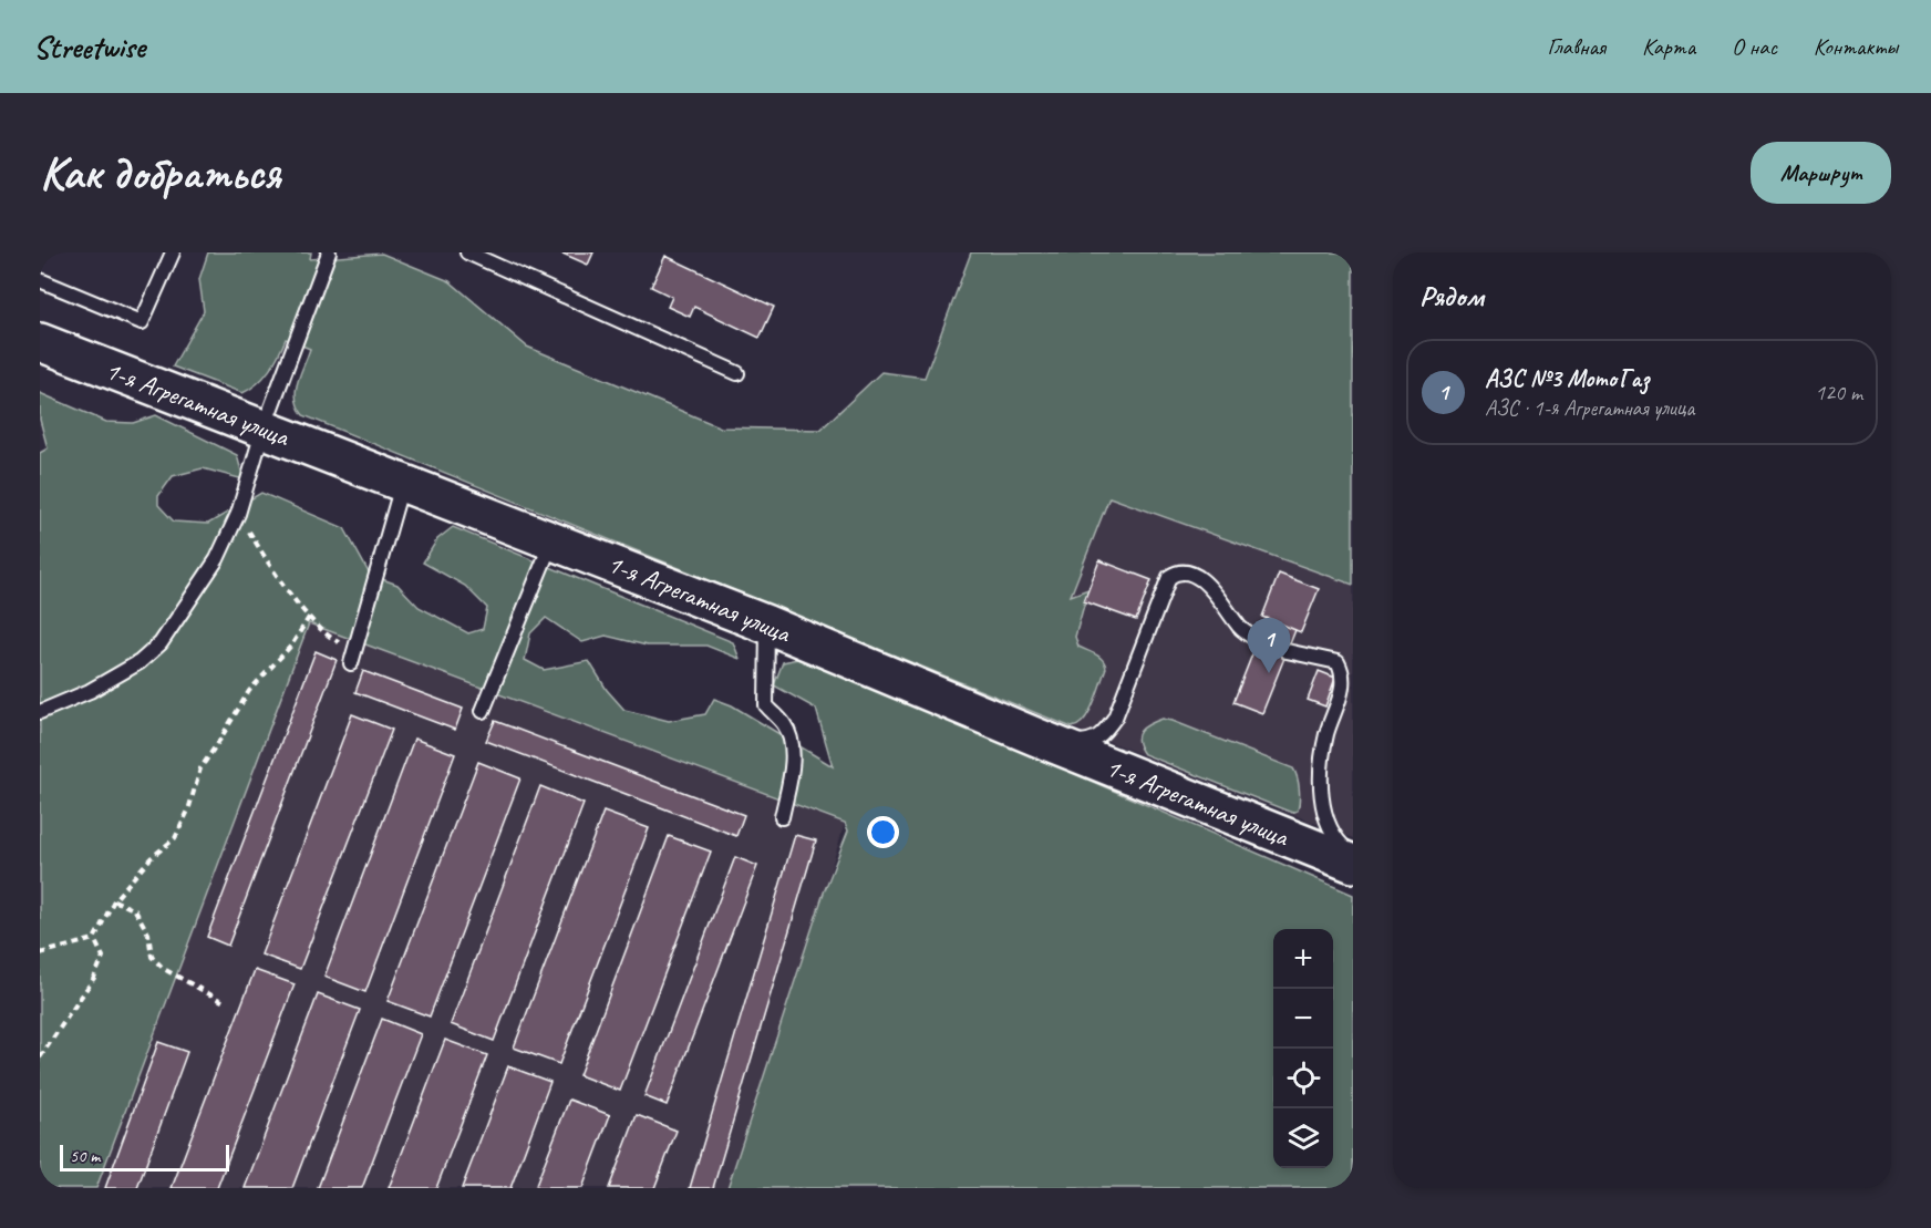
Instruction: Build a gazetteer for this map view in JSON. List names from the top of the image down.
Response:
{
  "streets": {
    "main road": ["1-я Агрегатная улица"]
  },
  "scale_bar": "50 m",
  "page": {
    "header": "Streetwise",
    "nav": [
      "Главная",
      "Карта",
      "О нас",
      "Контакты"
    ],
    "buttons": "Маршрут",
    "title": "Как добраться",
    "heading": "Рядом",
    "list": [
      {
        "mark": "1",
        "name": "АЗС №3 МотоГаз",
        "note": "АЗС · 1-я Агрегатная улица",
        "value": "120 m"
      }
    ],
    "pins": "1",
    "map_buttons": ["+", "−"],
    "scale": "50 m"
  }
}
